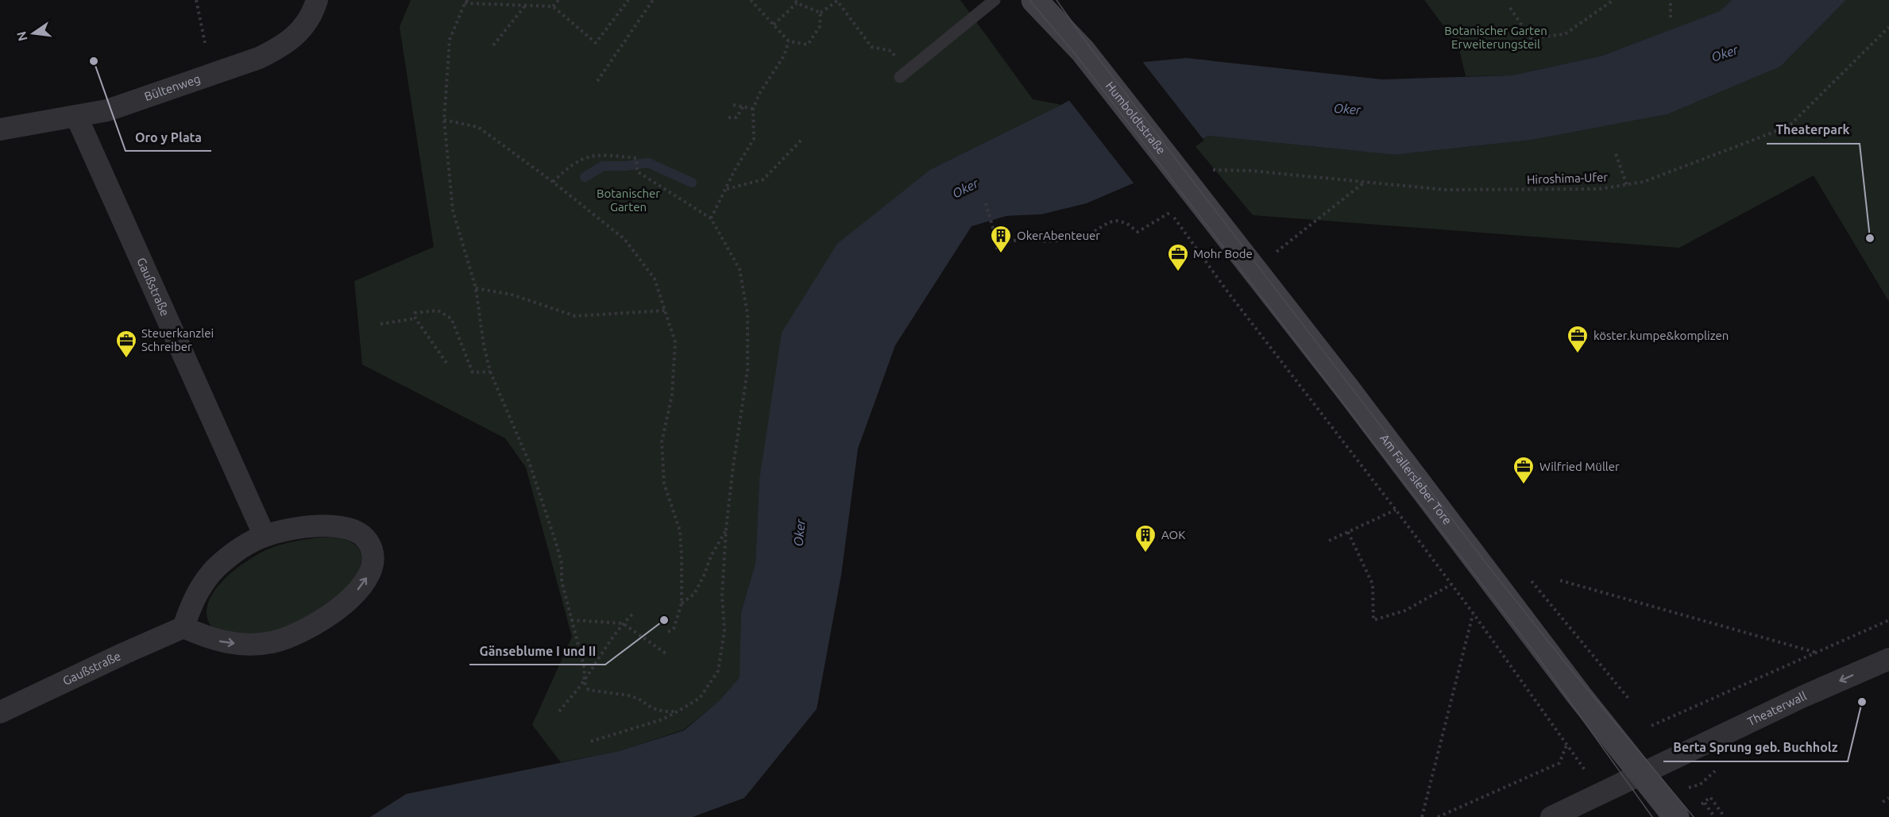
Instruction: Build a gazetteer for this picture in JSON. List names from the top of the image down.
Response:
{
  "streets": {
    "main road": ["Humboldtstraße", "Am Fallersleber Tore"],
    "street": ["Bültenweg", "Gaußstraße", "Theaterwall"],
    "path": ["Hiroshima-Ufer"]
  },
  "crossings": [
    ["Bültenweg", "Gaußstraße"],
    ["Humboldtstraße", "Am Fallersleber Tore"],
    ["Am Fallersleber Tore", "Theaterwall"]
  ],
  "one_way": ["Theaterwall"],
  "water": ["Oker"],
  "parks": ["Botanischer Garten Erweiterungsteil", "Botanischer Garten"],
  "places": {
    "other": [
      "Oro y Plata",
      "Theaterpark",
      "Gänseblume I und II",
      "Berta Sprung geb. Buchholz"
    ],
    "building": ["OkerAbenteuer", "AOK"],
    "office": [
      "Mohr Bode",
      "köster.kumpe&komplizen",
      "Steuerkanzlei Schreiber",
      "Wilfried Müller"
    ]
  },
  "north": "left"
}
